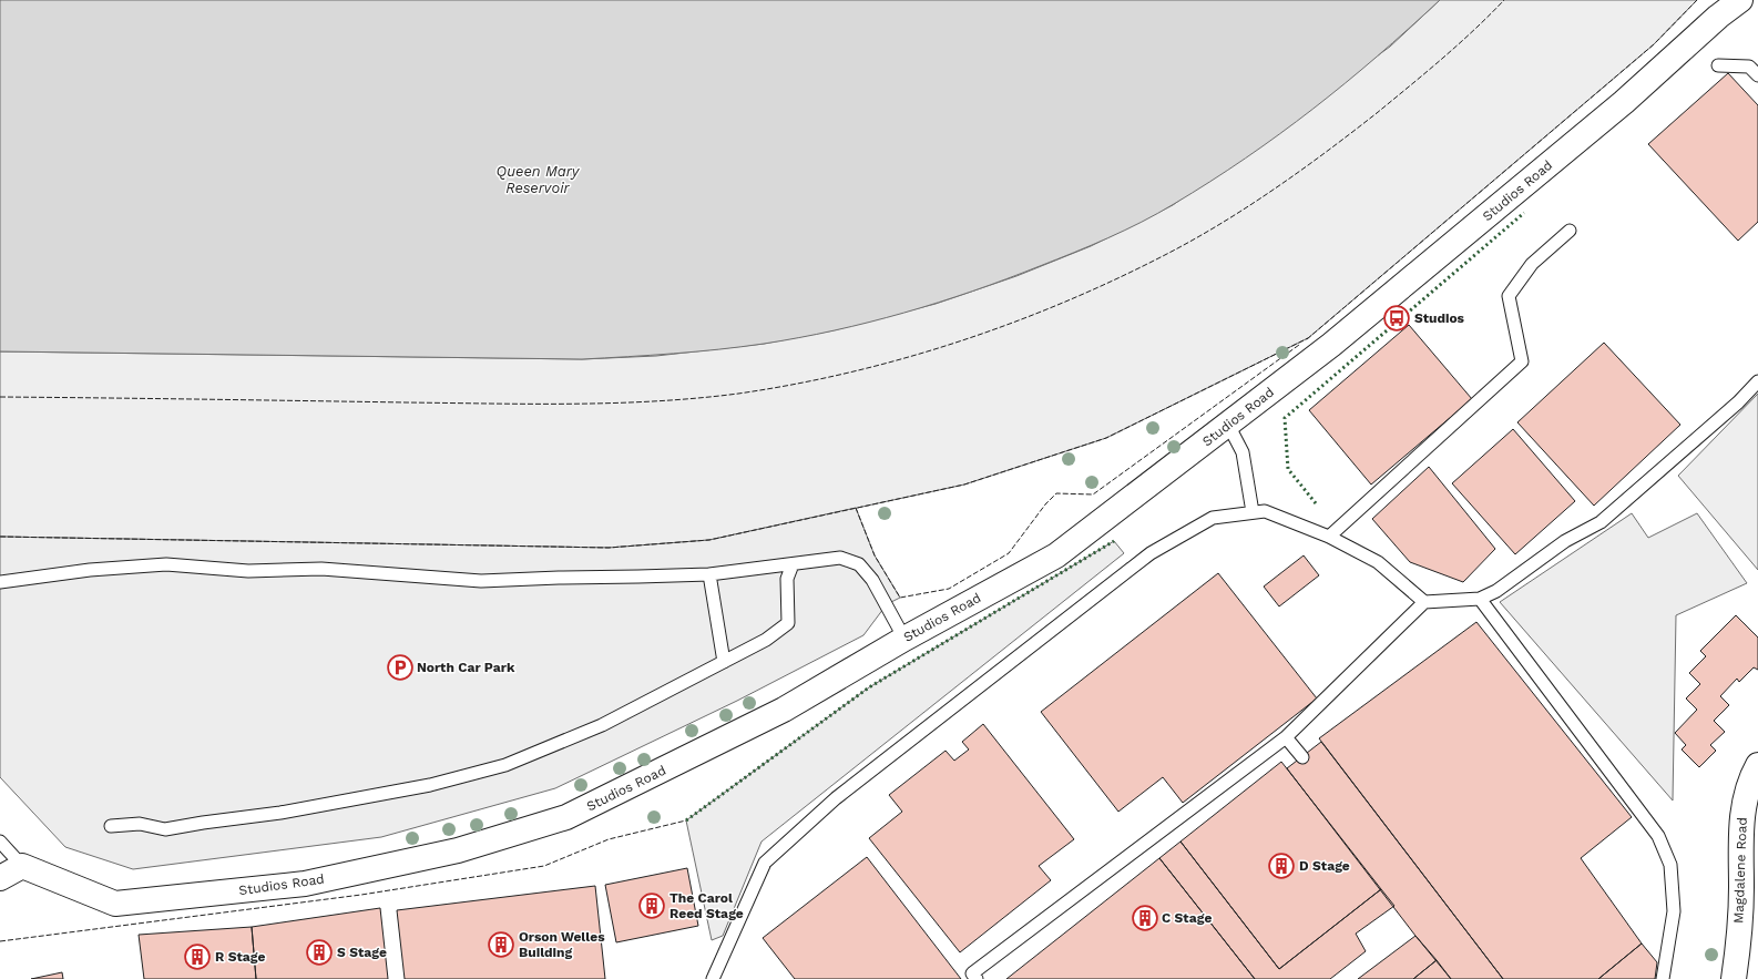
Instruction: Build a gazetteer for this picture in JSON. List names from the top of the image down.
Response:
{
  "streets": {
    "street": ["Studios Road", "Magdalene Road"]
  },
  "water": ["Queen Mary Reservoir"],
  "places": {
    "bus stop": ["Studios"],
    "parking": ["North Car Park"],
    "building": [
      "D Stage",
      "The Carol Reed Stage",
      "C Stage",
      "Orson Welles Building",
      "S Stage",
      "R Stage"
    ]
  }
}
